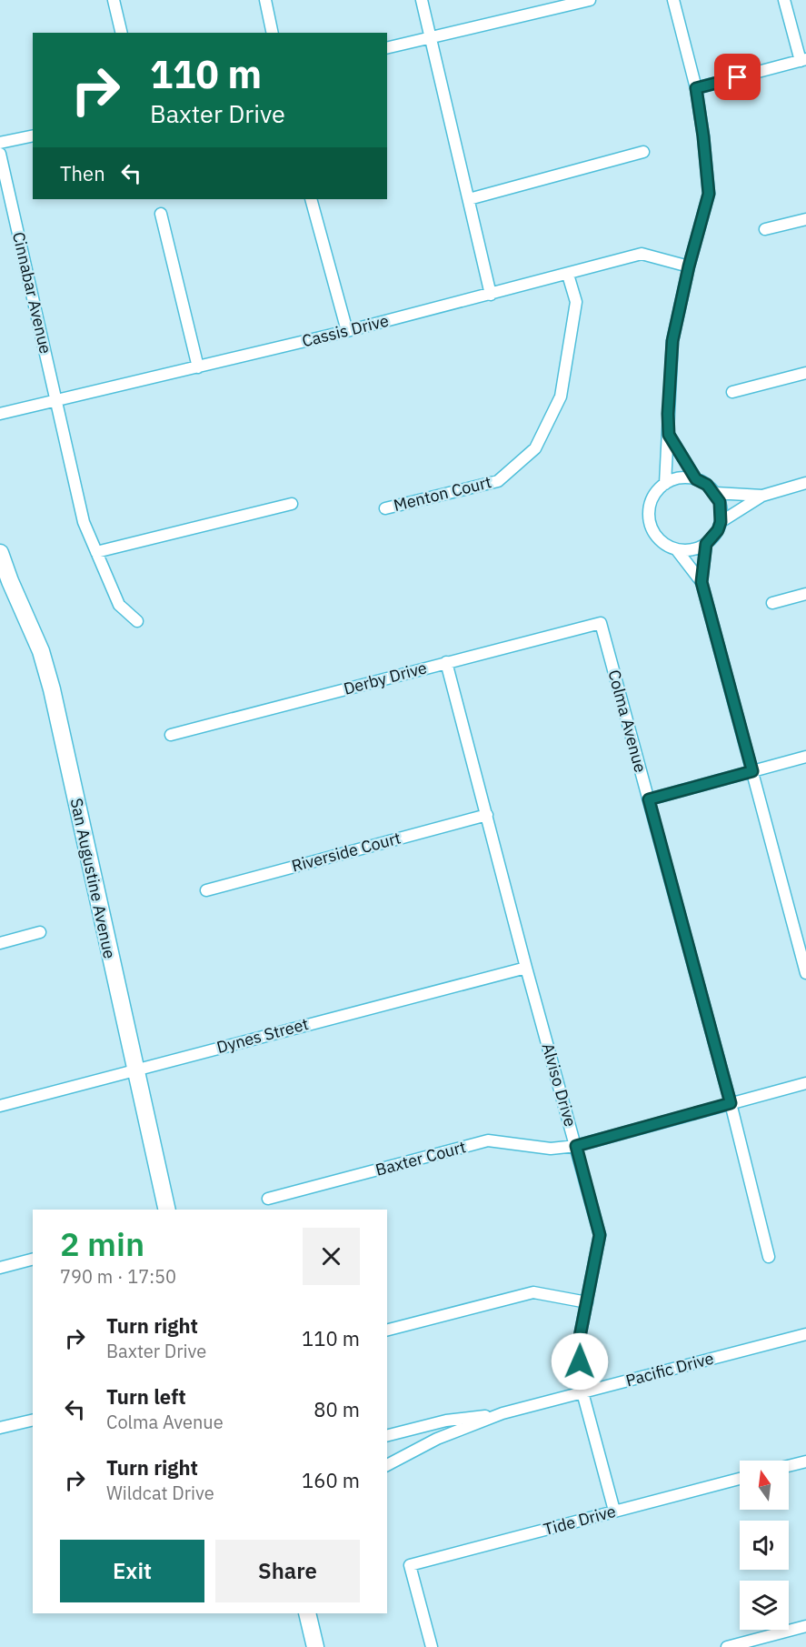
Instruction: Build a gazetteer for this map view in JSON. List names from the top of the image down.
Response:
{
  "streets": {
    "street": [
      "Cinnabar Avenue",
      "Cassis Drive",
      "Menton Court",
      "Derby Drive",
      "Colma Avenue",
      "Riverside Court",
      "San Augustine Avenue",
      "Dynes Street",
      "Alviso Drive",
      "Baxter Court",
      "Pacific Drive",
      "Tide Drive"
    ]
  },
  "crossings": [
    ["Cinnabar Avenue", "Cassis Drive"],
    ["Cassis Drive", "Menton Court"],
    ["Derby Drive", "Colma Avenue"],
    ["Derby Drive", "Alviso Drive"],
    ["Colma Avenue", "Baxter Court"],
    ["Riverside Court", "Alviso Drive"],
    ["San Augustine Avenue", "Dynes Street"],
    ["Dynes Street", "Alviso Drive"],
    ["Alviso Drive", "Baxter Court"],
    ["Alviso Drive", "Pacific Drive"],
    ["Alviso Drive", "Tide Drive"]
  ],
  "north": "top",
  "page": {
    "turn": ["110 m", "Baxter Drive"],
    "then": "Then",
    "heading": ["2 min", "790 m · 17:50"],
    "list": [
      {
        "name": "Turn right",
        "note": "Baxter Drive",
        "value": "110 m"
      },
      {
        "name": "Turn left",
        "note": "Colma Avenue",
        "value": "80 m"
      },
      {
        "name": "Turn right",
        "note": "Wildcat Drive",
        "value": "160 m"
      }
    ],
    "buttons": ["Exit", "Share"]
  }
}
